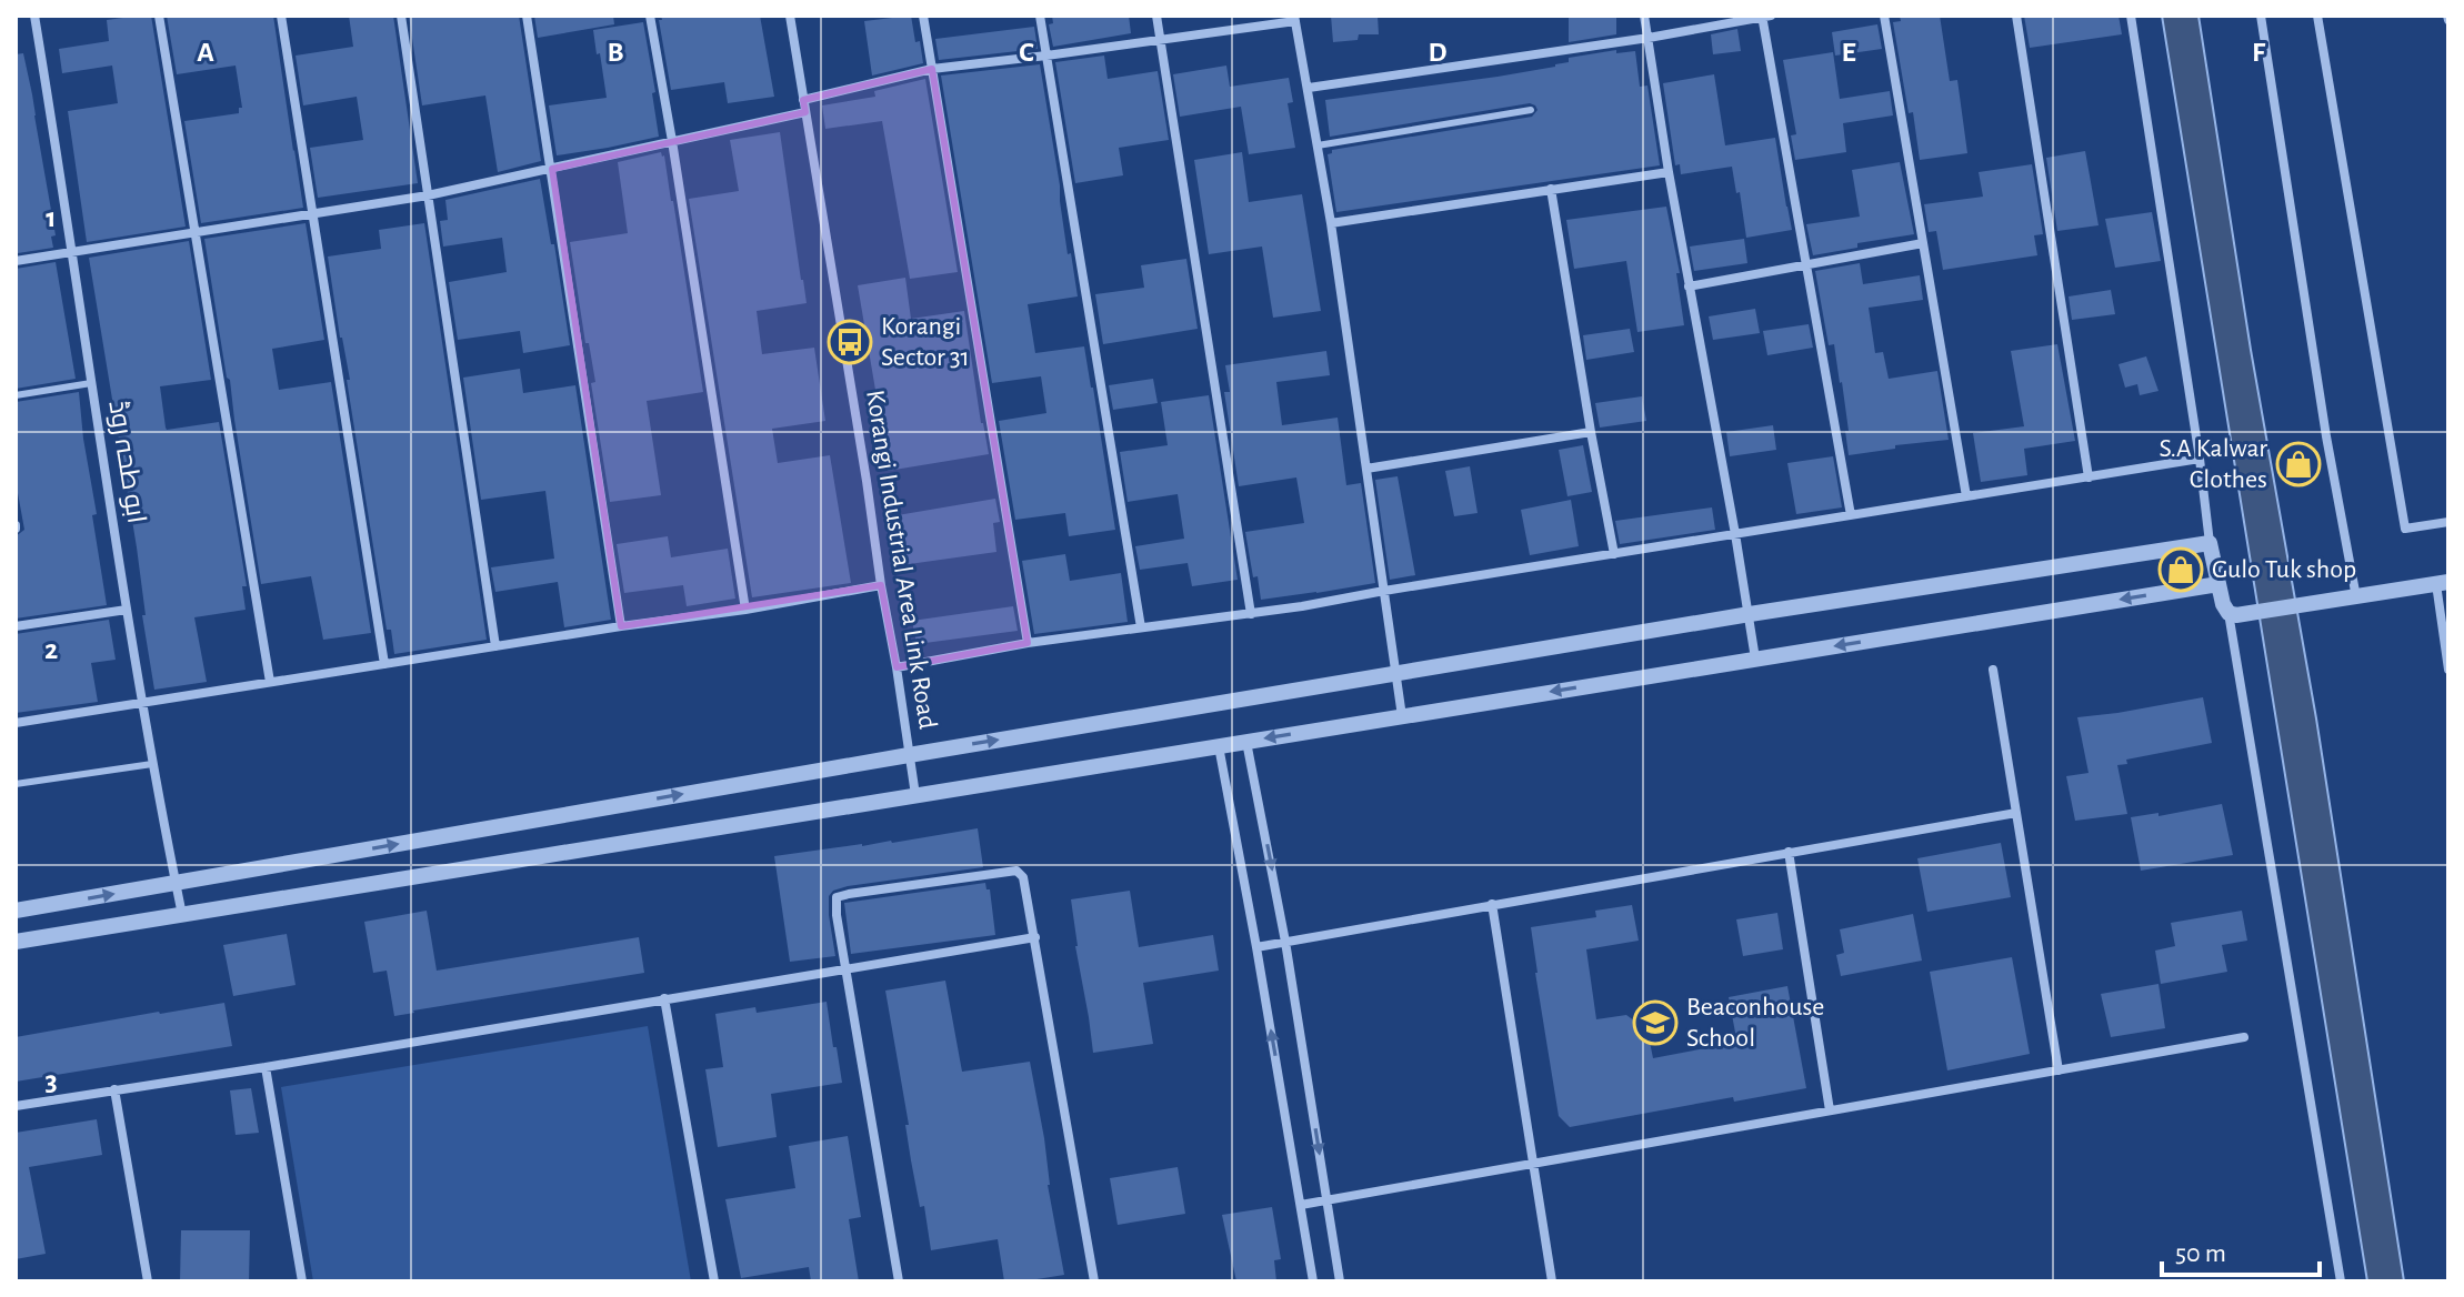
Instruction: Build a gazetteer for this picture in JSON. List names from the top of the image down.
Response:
{
  "streets": {
    "street": ["ابو طحہ روڈ", "Korangi Industrial Area Link Road"]
  },
  "places": {
    "bus stop": ["Korangi Sector 31"],
    "shop": ["S.A Kalwar Clothes", "Gulo Tuk shop"],
    "school or university": ["Beaconhouse School"]
  },
  "scale_bar": "50 m",
  "grid": {
    "columns": [
      "A",
      "B",
      "C",
      "D",
      "E",
      "F"
    ],
    "rows": ["1", "2", "3"]
  }
}
